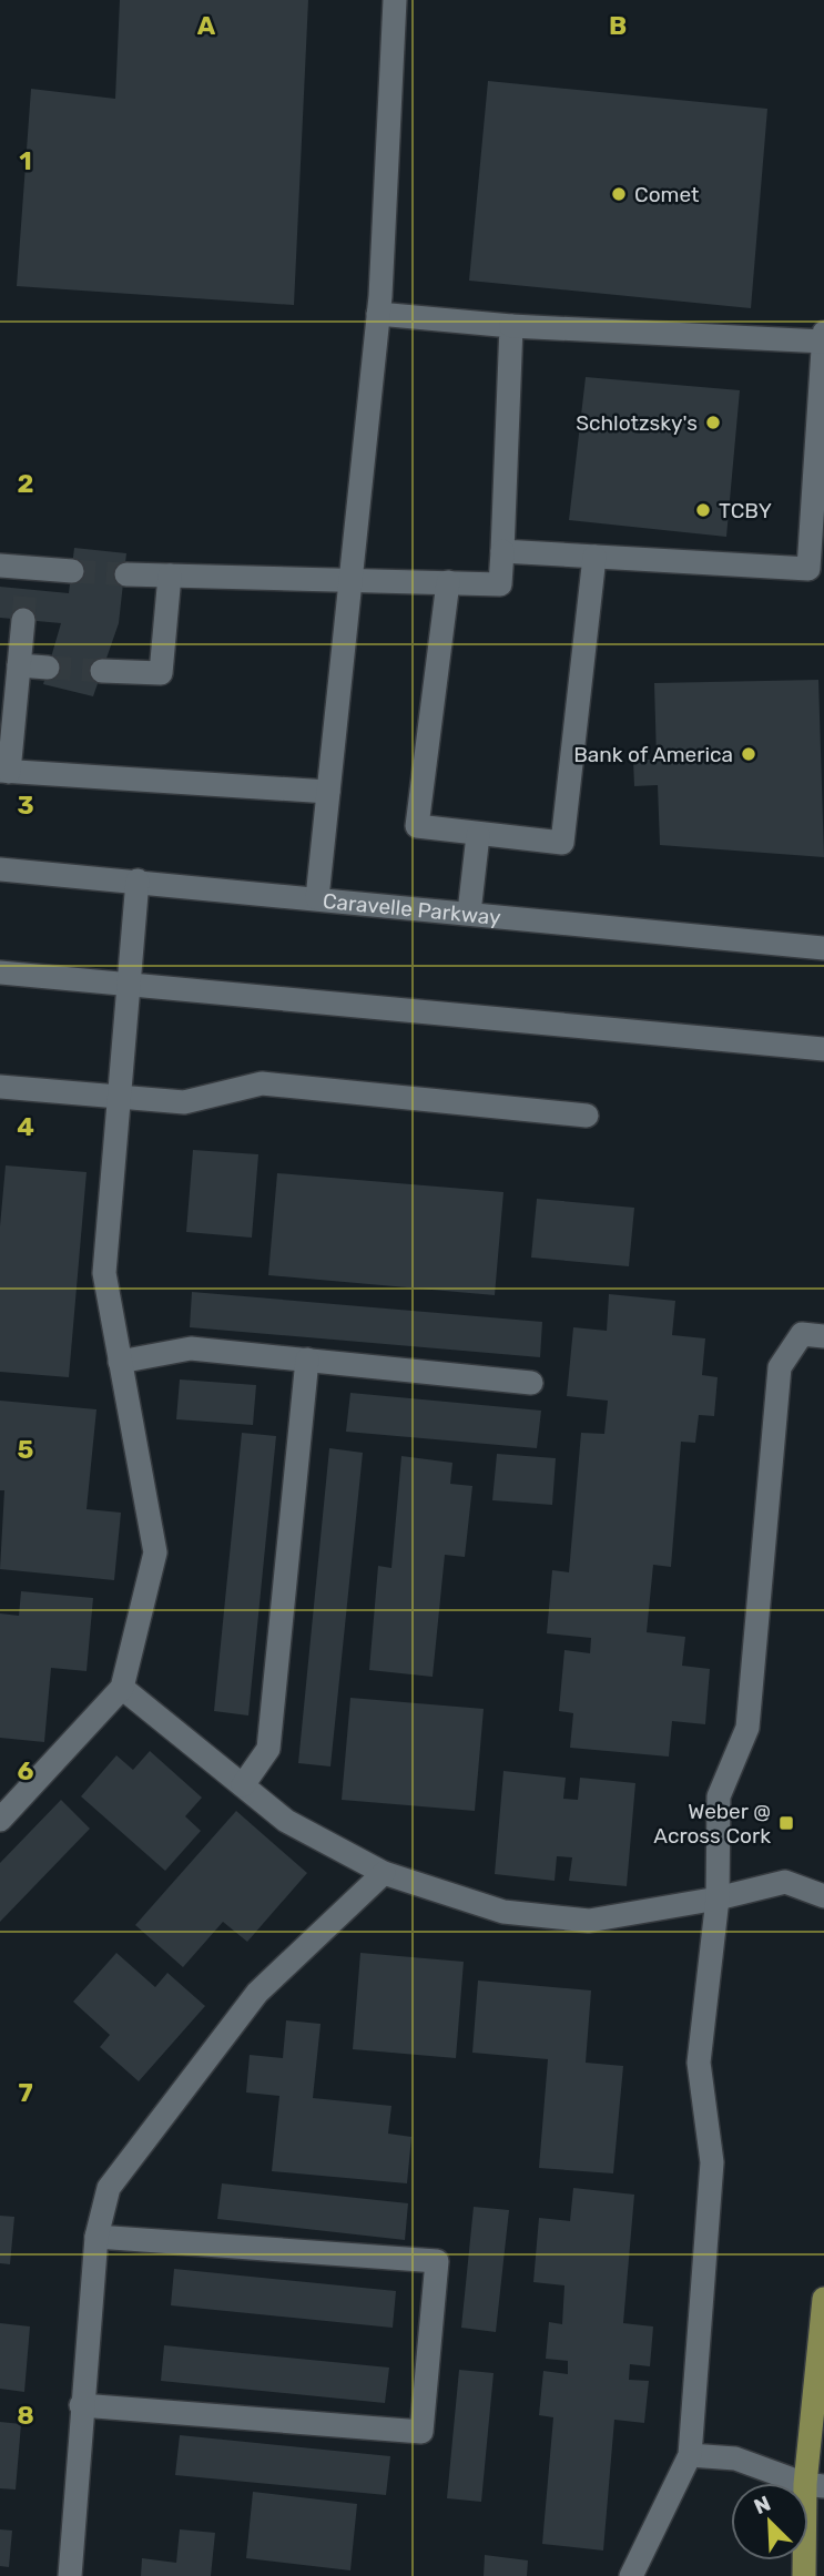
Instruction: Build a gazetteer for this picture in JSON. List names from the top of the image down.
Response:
{
  "streets": {
    "street": ["Caravelle Parkway"]
  },
  "places": {
    "other": [
      "Comet",
      "Schlotzsky's",
      "TCBY",
      "Bank of America"
    ],
    "transit": ["Weber @ Across Cork"]
  },
  "north": "top left",
  "grid": {
    "columns": ["A", "B"],
    "rows": [
      "1",
      "2",
      "3",
      "4",
      "5",
      "6",
      "7",
      "8"
    ]
  }
}
